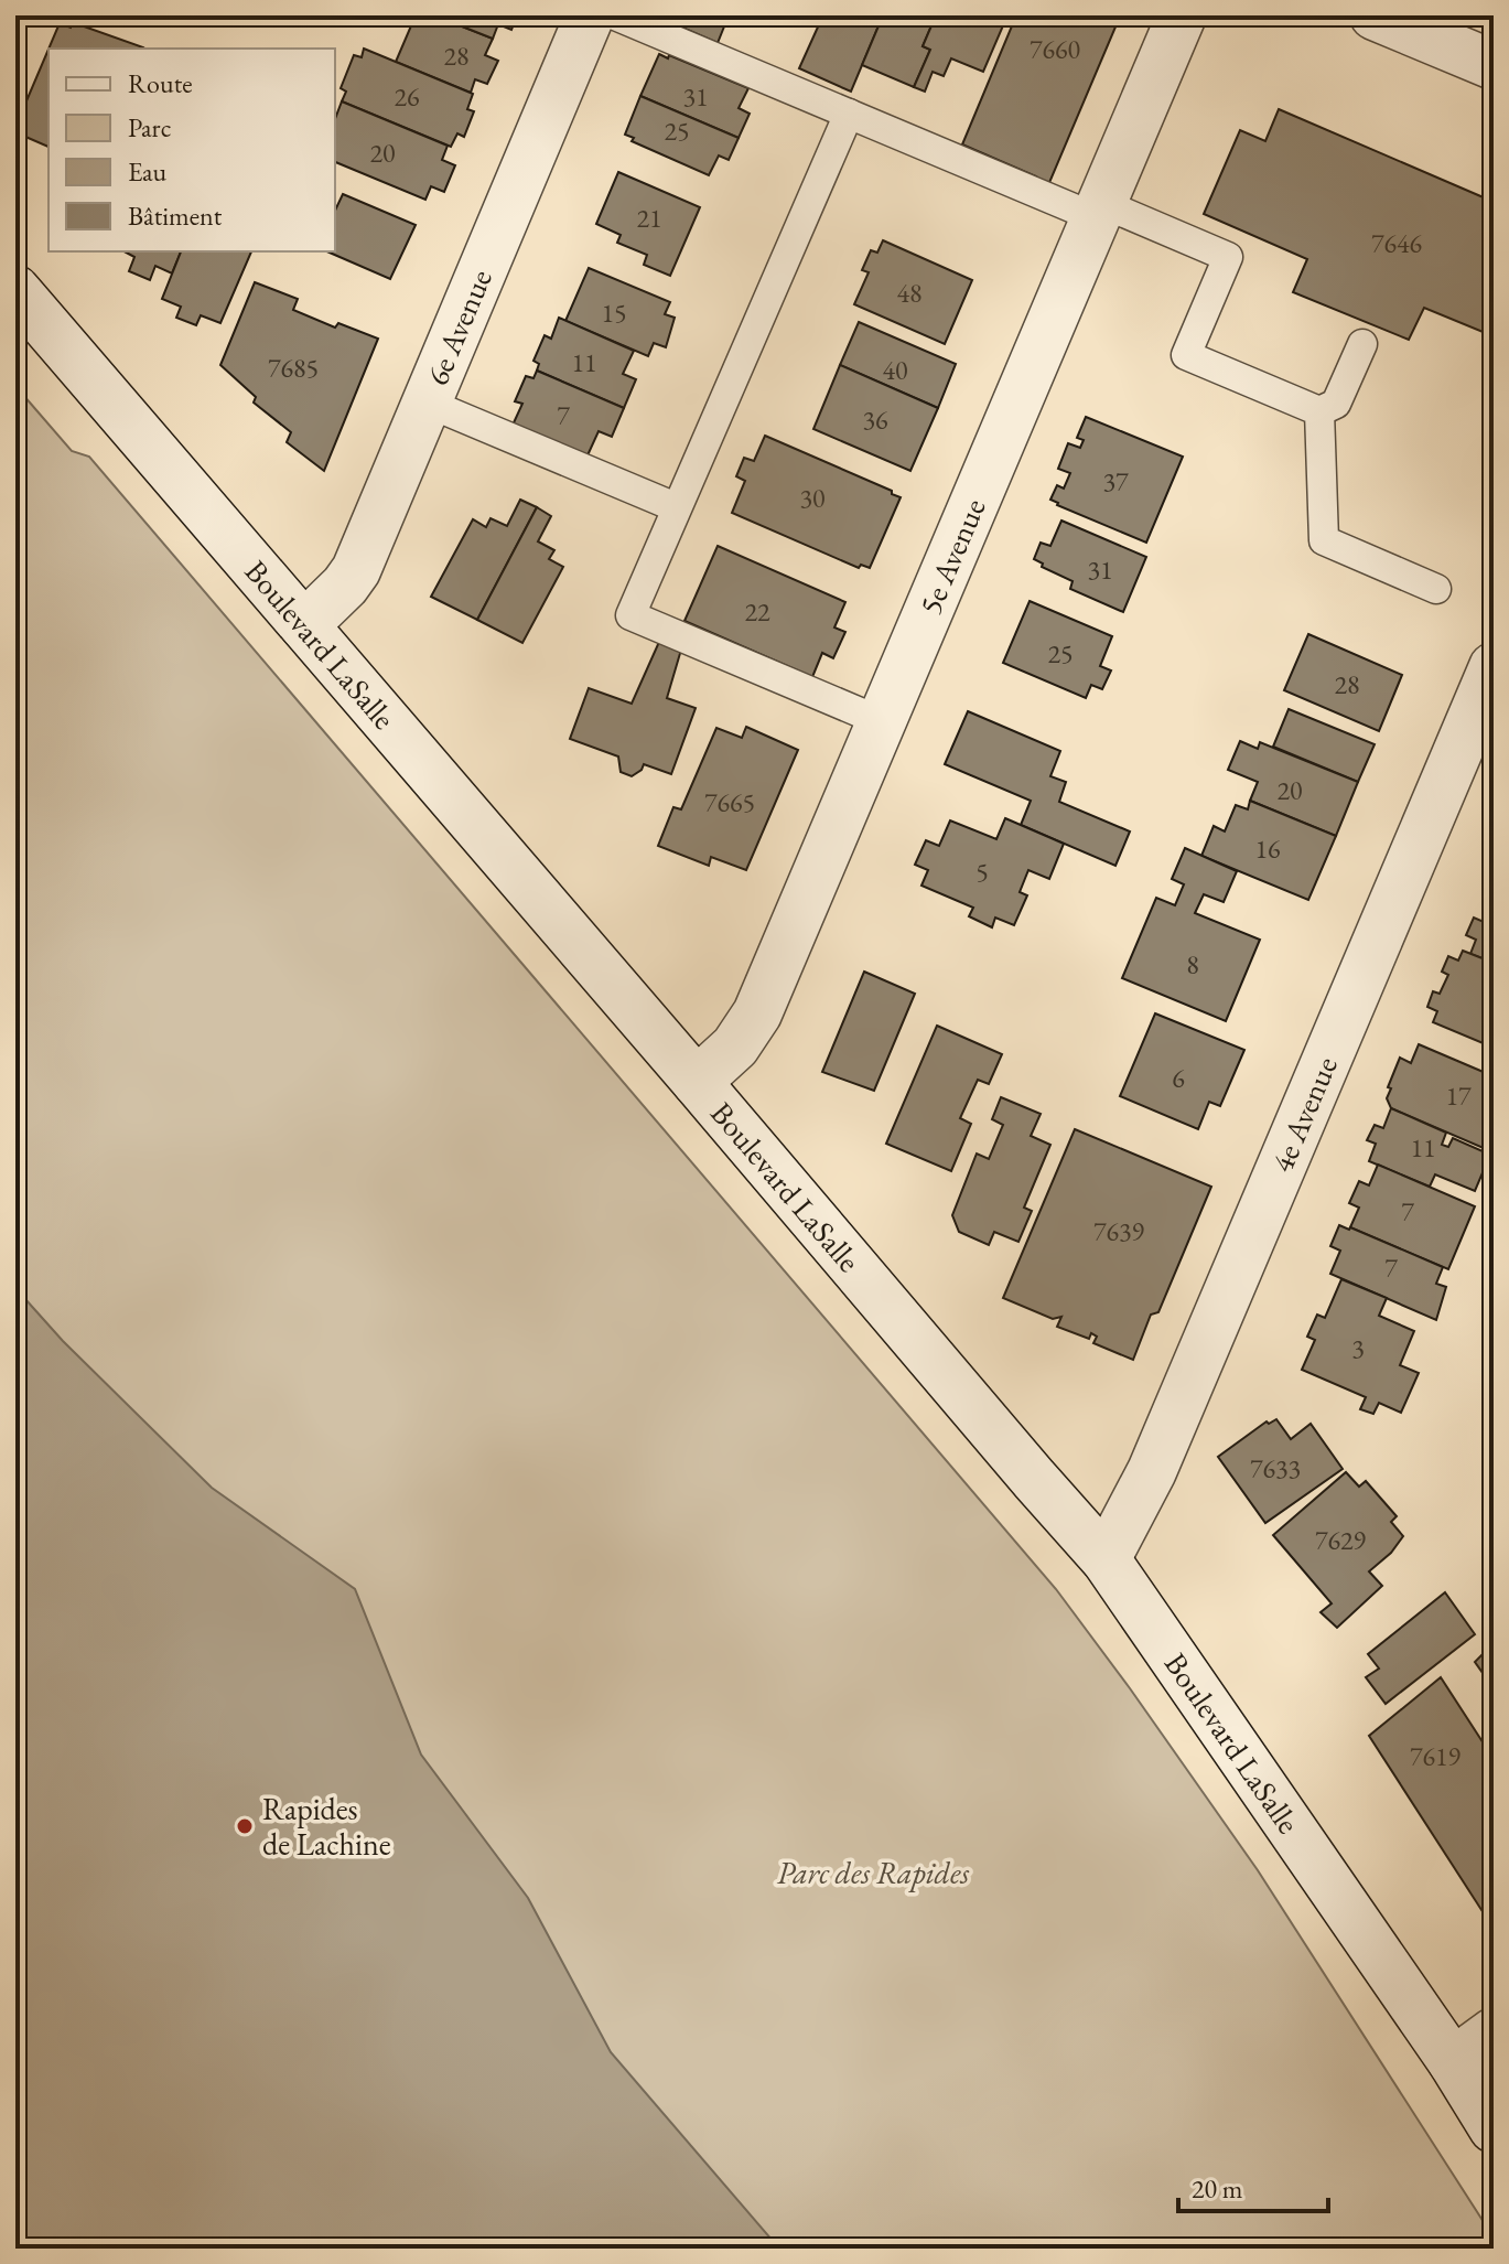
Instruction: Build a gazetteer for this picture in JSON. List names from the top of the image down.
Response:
{
  "streets": {
    "street": [
      "6e Avenue",
      "5e Avenue",
      "Boulevard LaSalle",
      "4e Avenue"
    ]
  },
  "crossings": [
    ["6e Avenue", "Boulevard LaSalle"],
    ["5e Avenue", "Boulevard LaSalle"],
    ["Boulevard LaSalle", "4e Avenue"]
  ],
  "parks": ["Parc des Rapides"],
  "places": ["Rapides de Lachine"],
  "house_numbers": [
    "7660",
    "28",
    "26",
    "31",
    "25",
    "20",
    "21",
    "7646",
    "48",
    "15",
    "11",
    "7685",
    "40",
    "7",
    "36",
    "37",
    "30",
    "31",
    "22",
    "25",
    "28",
    "20",
    "7665",
    "16",
    "5",
    "8",
    "6",
    "17",
    "11",
    "7",
    "7639",
    "7",
    "3",
    "7633",
    "7629",
    "7619"
  ],
  "legend": [
    "Route",
    "Parc",
    "Eau",
    "Bâtiment"
  ],
  "scale_bar": "20 m"
}
